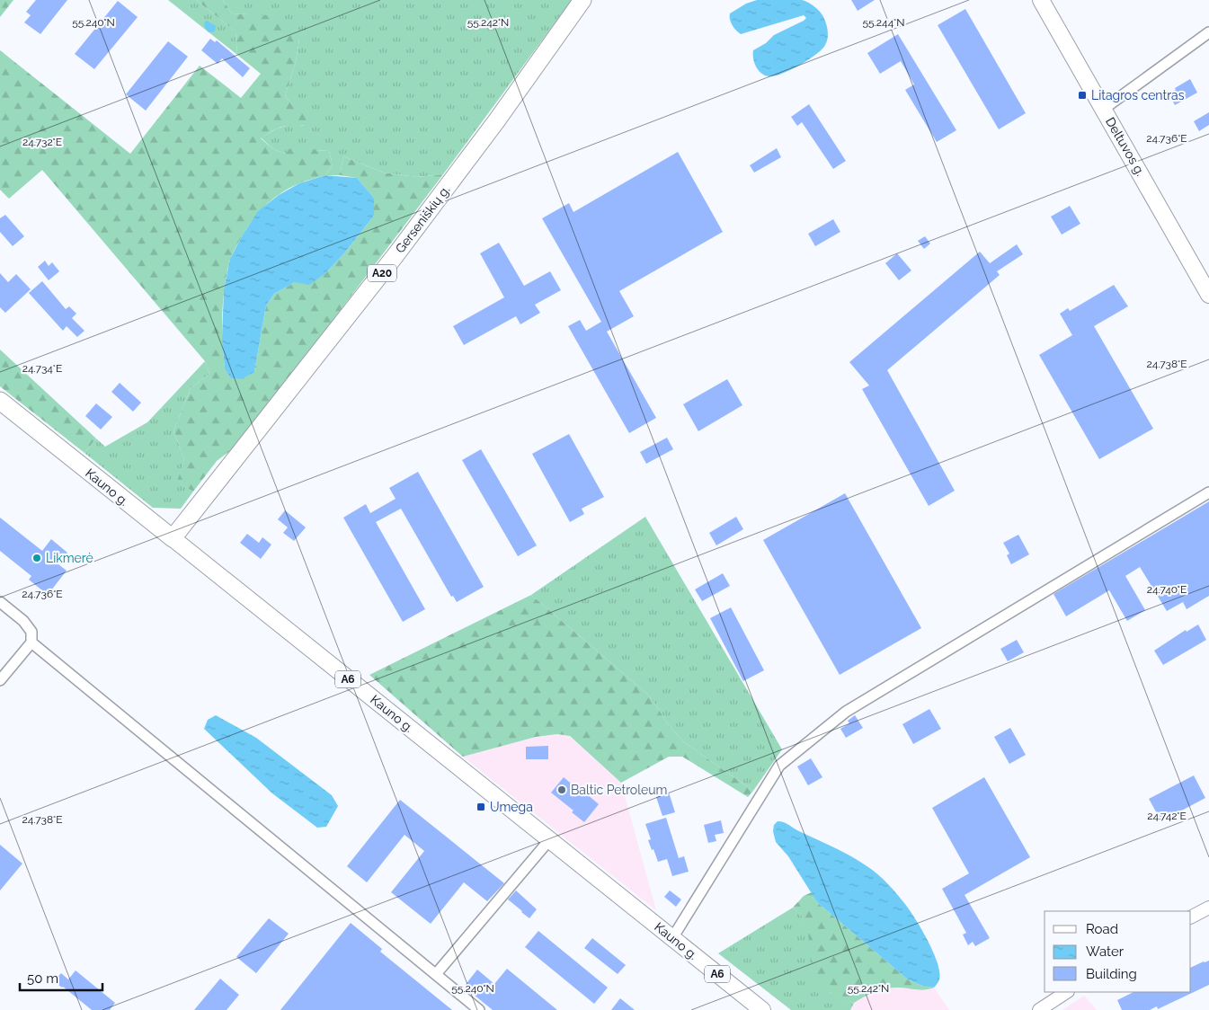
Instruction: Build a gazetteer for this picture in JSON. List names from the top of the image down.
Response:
{
  "streets": {
    "highway": [
      "Gerseniškių g.",
      "A20",
      "Kauno g.",
      "A6"
    ],
    "main road": ["Deltuvos g."]
  },
  "crossings": [
    ["Gerseniškių g.", "Kauno g."]
  ],
  "places": {
    "transit": ["Litagros centras", "Umega"],
    "other": ["Likmerė", "Baltic Petroleum"]
  },
  "legend": ["Road", "Water", "Building"],
  "scale_bar": "50 m",
  "coordinates": [
    "55.240°N",
    "55.242°N",
    "55.244°N",
    "24.736°E",
    "24.732°E",
    "24.738°E",
    "24.734°E",
    "24.740°E",
    "24.742°E"
  ]
}
